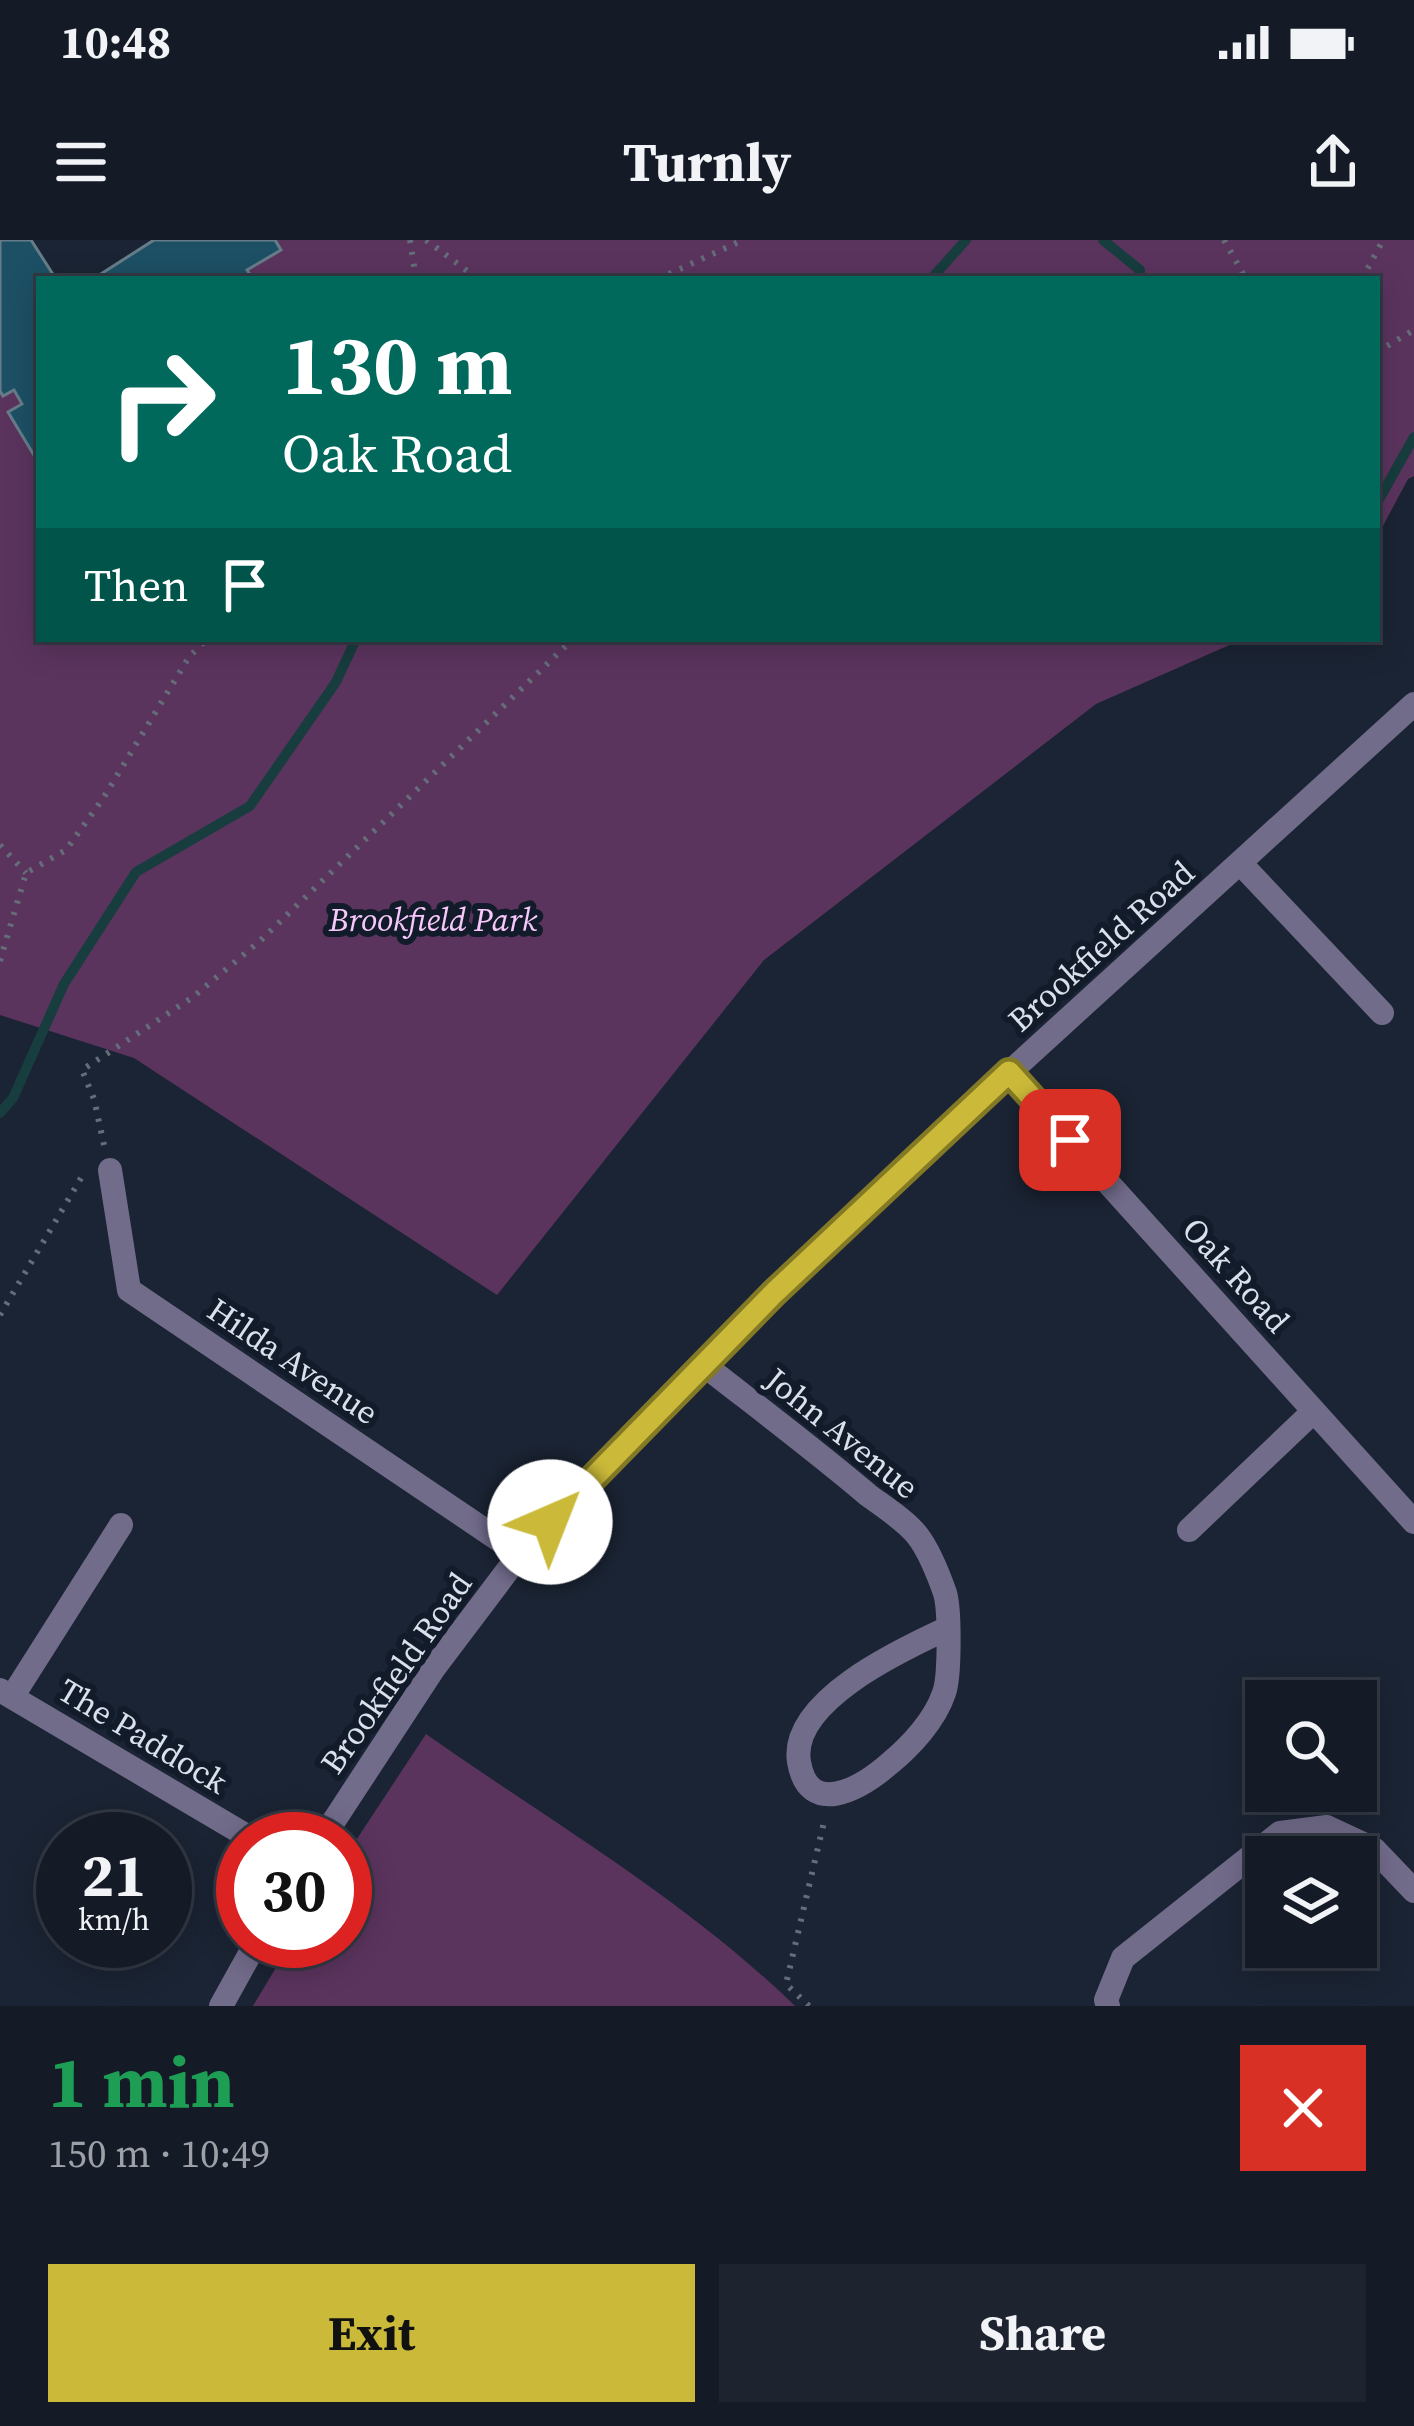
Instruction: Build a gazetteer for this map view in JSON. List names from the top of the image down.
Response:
{
  "streets": {
    "street": [
      "Brookfield Road",
      "Oak Road",
      "Hilda Avenue",
      "John Avenue",
      "The Paddock"
    ]
  },
  "crossings": [
    ["Brookfield Road", "Oak Road"],
    ["Brookfield Road", "Hilda Avenue"],
    ["Brookfield Road", "John Avenue"]
  ],
  "parks": ["Brookfield Park"],
  "page": {
    "status": "10:48",
    "header": "Turnly",
    "turn": ["130 m", "Oak Road"],
    "then": "Then",
    "speed": "21 km/h",
    "limit": "30",
    "heading": ["1 min", "150 m · 10:49"],
    "buttons": ["Exit", "Share"]
  }
}
